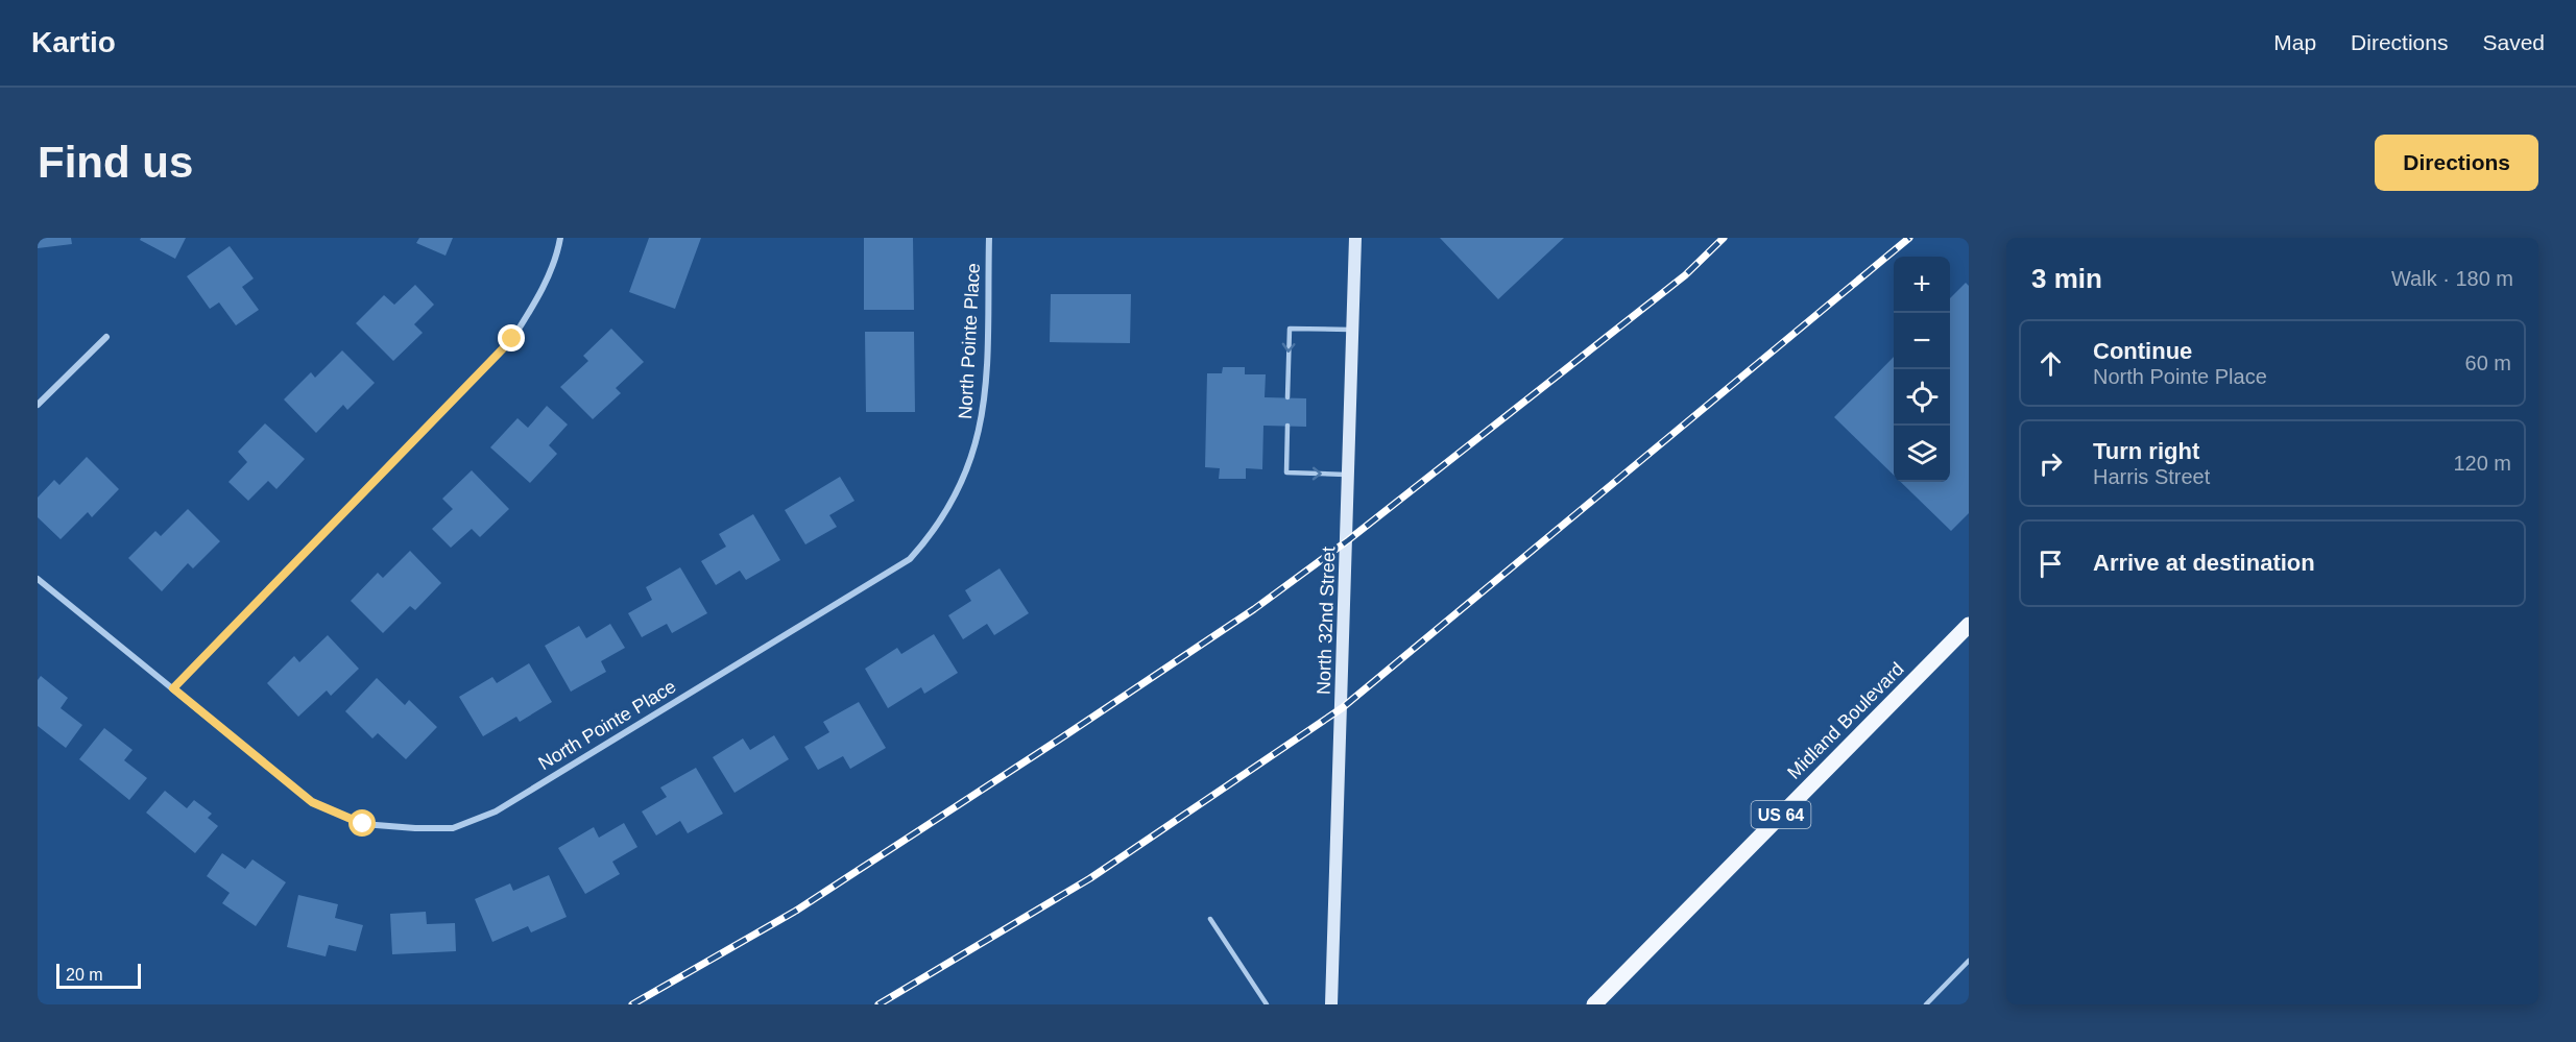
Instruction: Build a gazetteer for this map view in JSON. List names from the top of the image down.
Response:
{
  "streets": {
    "main road": ["Midland Boulevard", "US 64"],
    "street": ["North Pointe Place", "North 32nd Street"]
  },
  "scale_bar": "20 m",
  "page": {
    "header": "Kartio",
    "nav": ["Map", "Directions", "Saved"],
    "buttons": "Directions",
    "title": "Find us",
    "heading": ["3 min", "Walk · 180 m"],
    "map_buttons": ["+", "−"],
    "list": [
      ["Continue", "North Pointe Place", "60 m"],
      ["Turn right", "Harris Street", "120 m"],
      "Arrive at destination"
    ],
    "scale": "20 m"
  }
}
